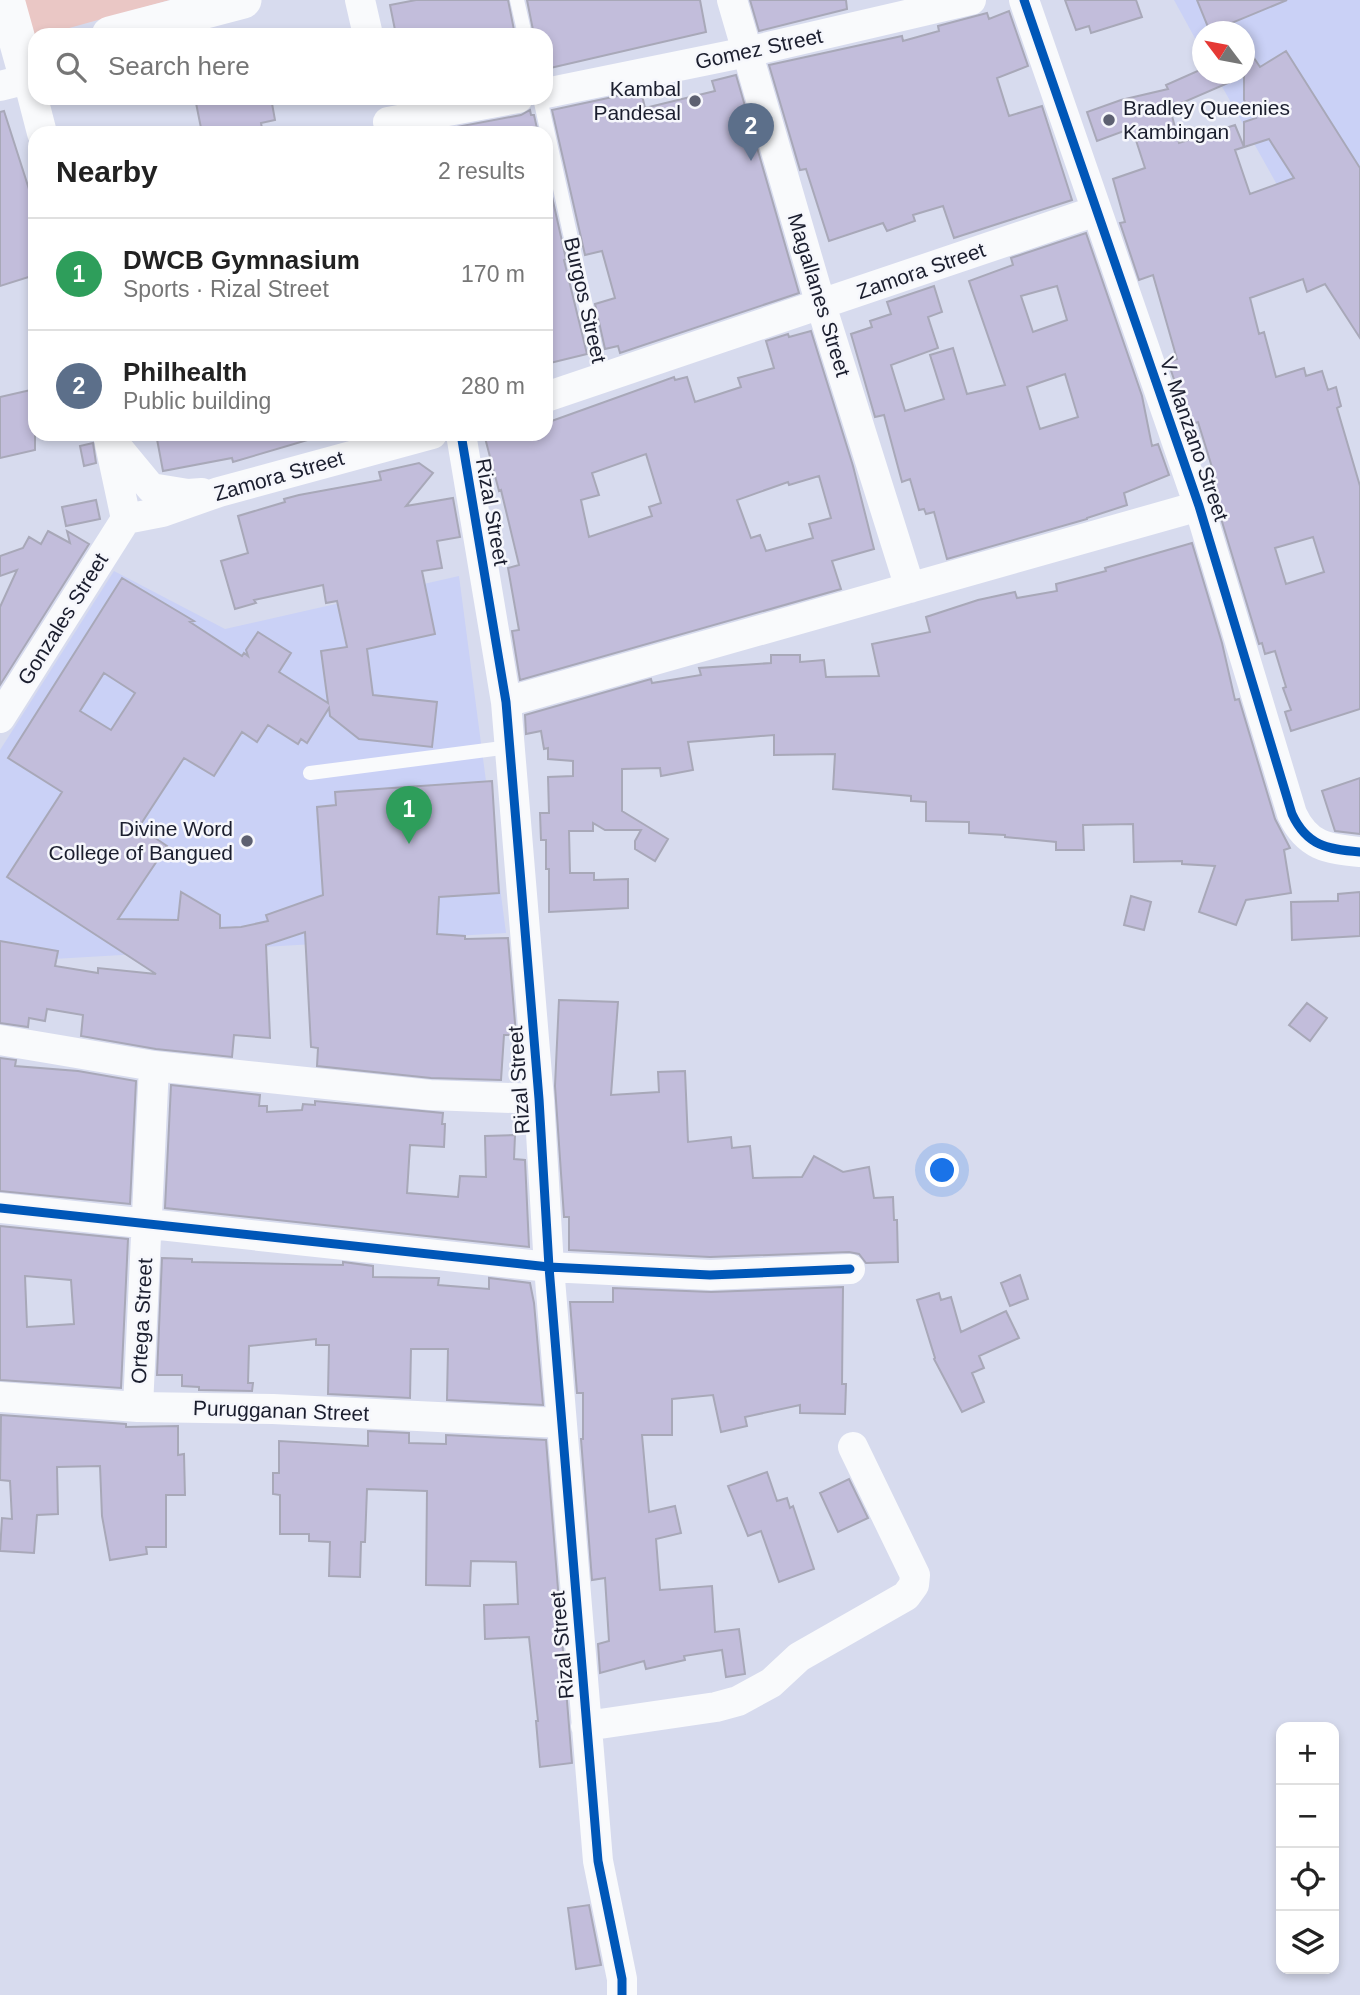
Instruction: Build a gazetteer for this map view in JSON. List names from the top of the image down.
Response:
{
  "streets": {
    "street": [
      "Gomez Street",
      "Zamora Street",
      "Magallanes Street",
      "V. Manzano Street",
      "Rizal Street",
      "Gonzales Street",
      "Ortega Street",
      "Purugganan Street"
    ],
    "lane": ["Burgos Street"]
  },
  "crossings": [
    ["Gomez Street", "Magallanes Street"],
    ["Zamora Street", "Magallanes Street"],
    ["Zamora Street", "Burgos Street"],
    ["Zamora Street", "V. Manzano Street"],
    ["Zamora Street", "Gonzales Street"],
    ["Rizal Street", "Purugganan Street"],
    ["Ortega Street", "Purugganan Street"]
  ],
  "places": ["Kambal Pandesal", "Bradley Queenies Kambingan", "Divine Word College of Bangued"],
  "north": "top left",
  "page": {
    "search": "Search here",
    "pins": ["2", "1"],
    "heading": ["Nearby", "2 results"],
    "list": [
      {
        "mark": "1",
        "name": "DWCB Gymnasium",
        "note": "Sports · Rizal Street",
        "value": "170 m"
      },
      {
        "mark": "2",
        "name": "Philhealth",
        "note": "Public building",
        "value": "280 m"
      }
    ],
    "map_buttons": ["+", "−"]
  }
}
